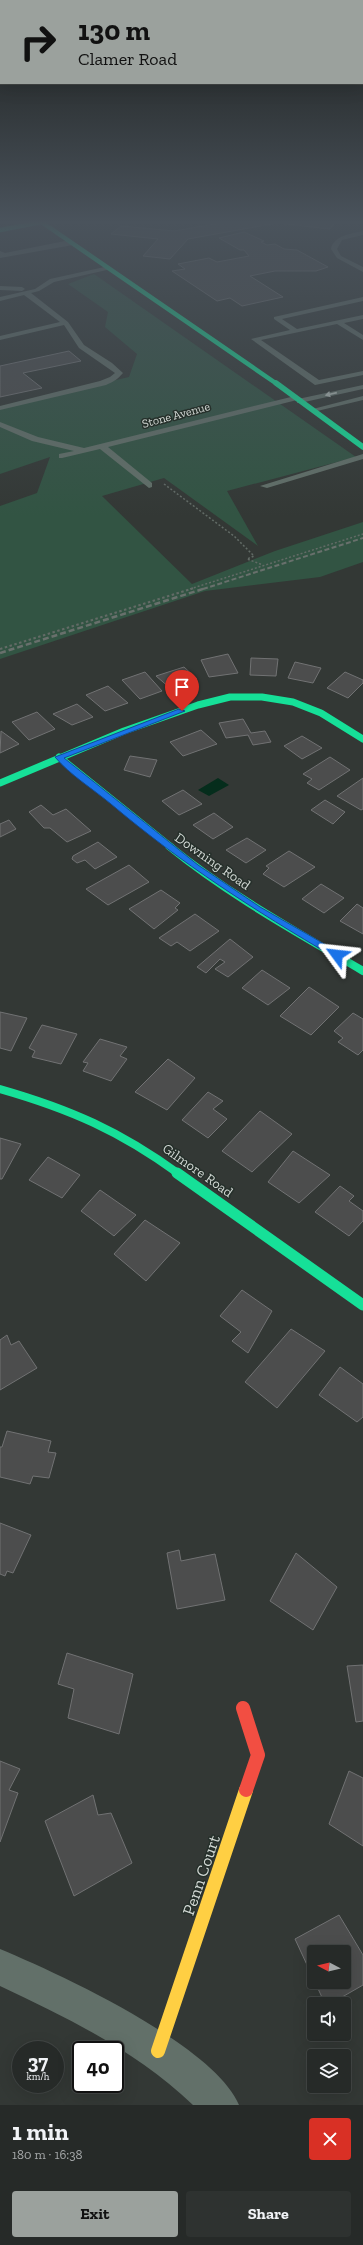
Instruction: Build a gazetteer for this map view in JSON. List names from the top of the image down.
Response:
{
  "streets": {
    "street": ["Downing Road", "Gilmore Road", "Penn Court"],
    "lane": ["Stone Avenue"]
  },
  "north": "left",
  "page": {
    "turn": ["130 m", "Clamer Road"],
    "speed": "37 km/h",
    "limit": "40",
    "heading": ["1 min", "180 m · 16:38"],
    "buttons": ["Exit", "Share"]
  }
}
